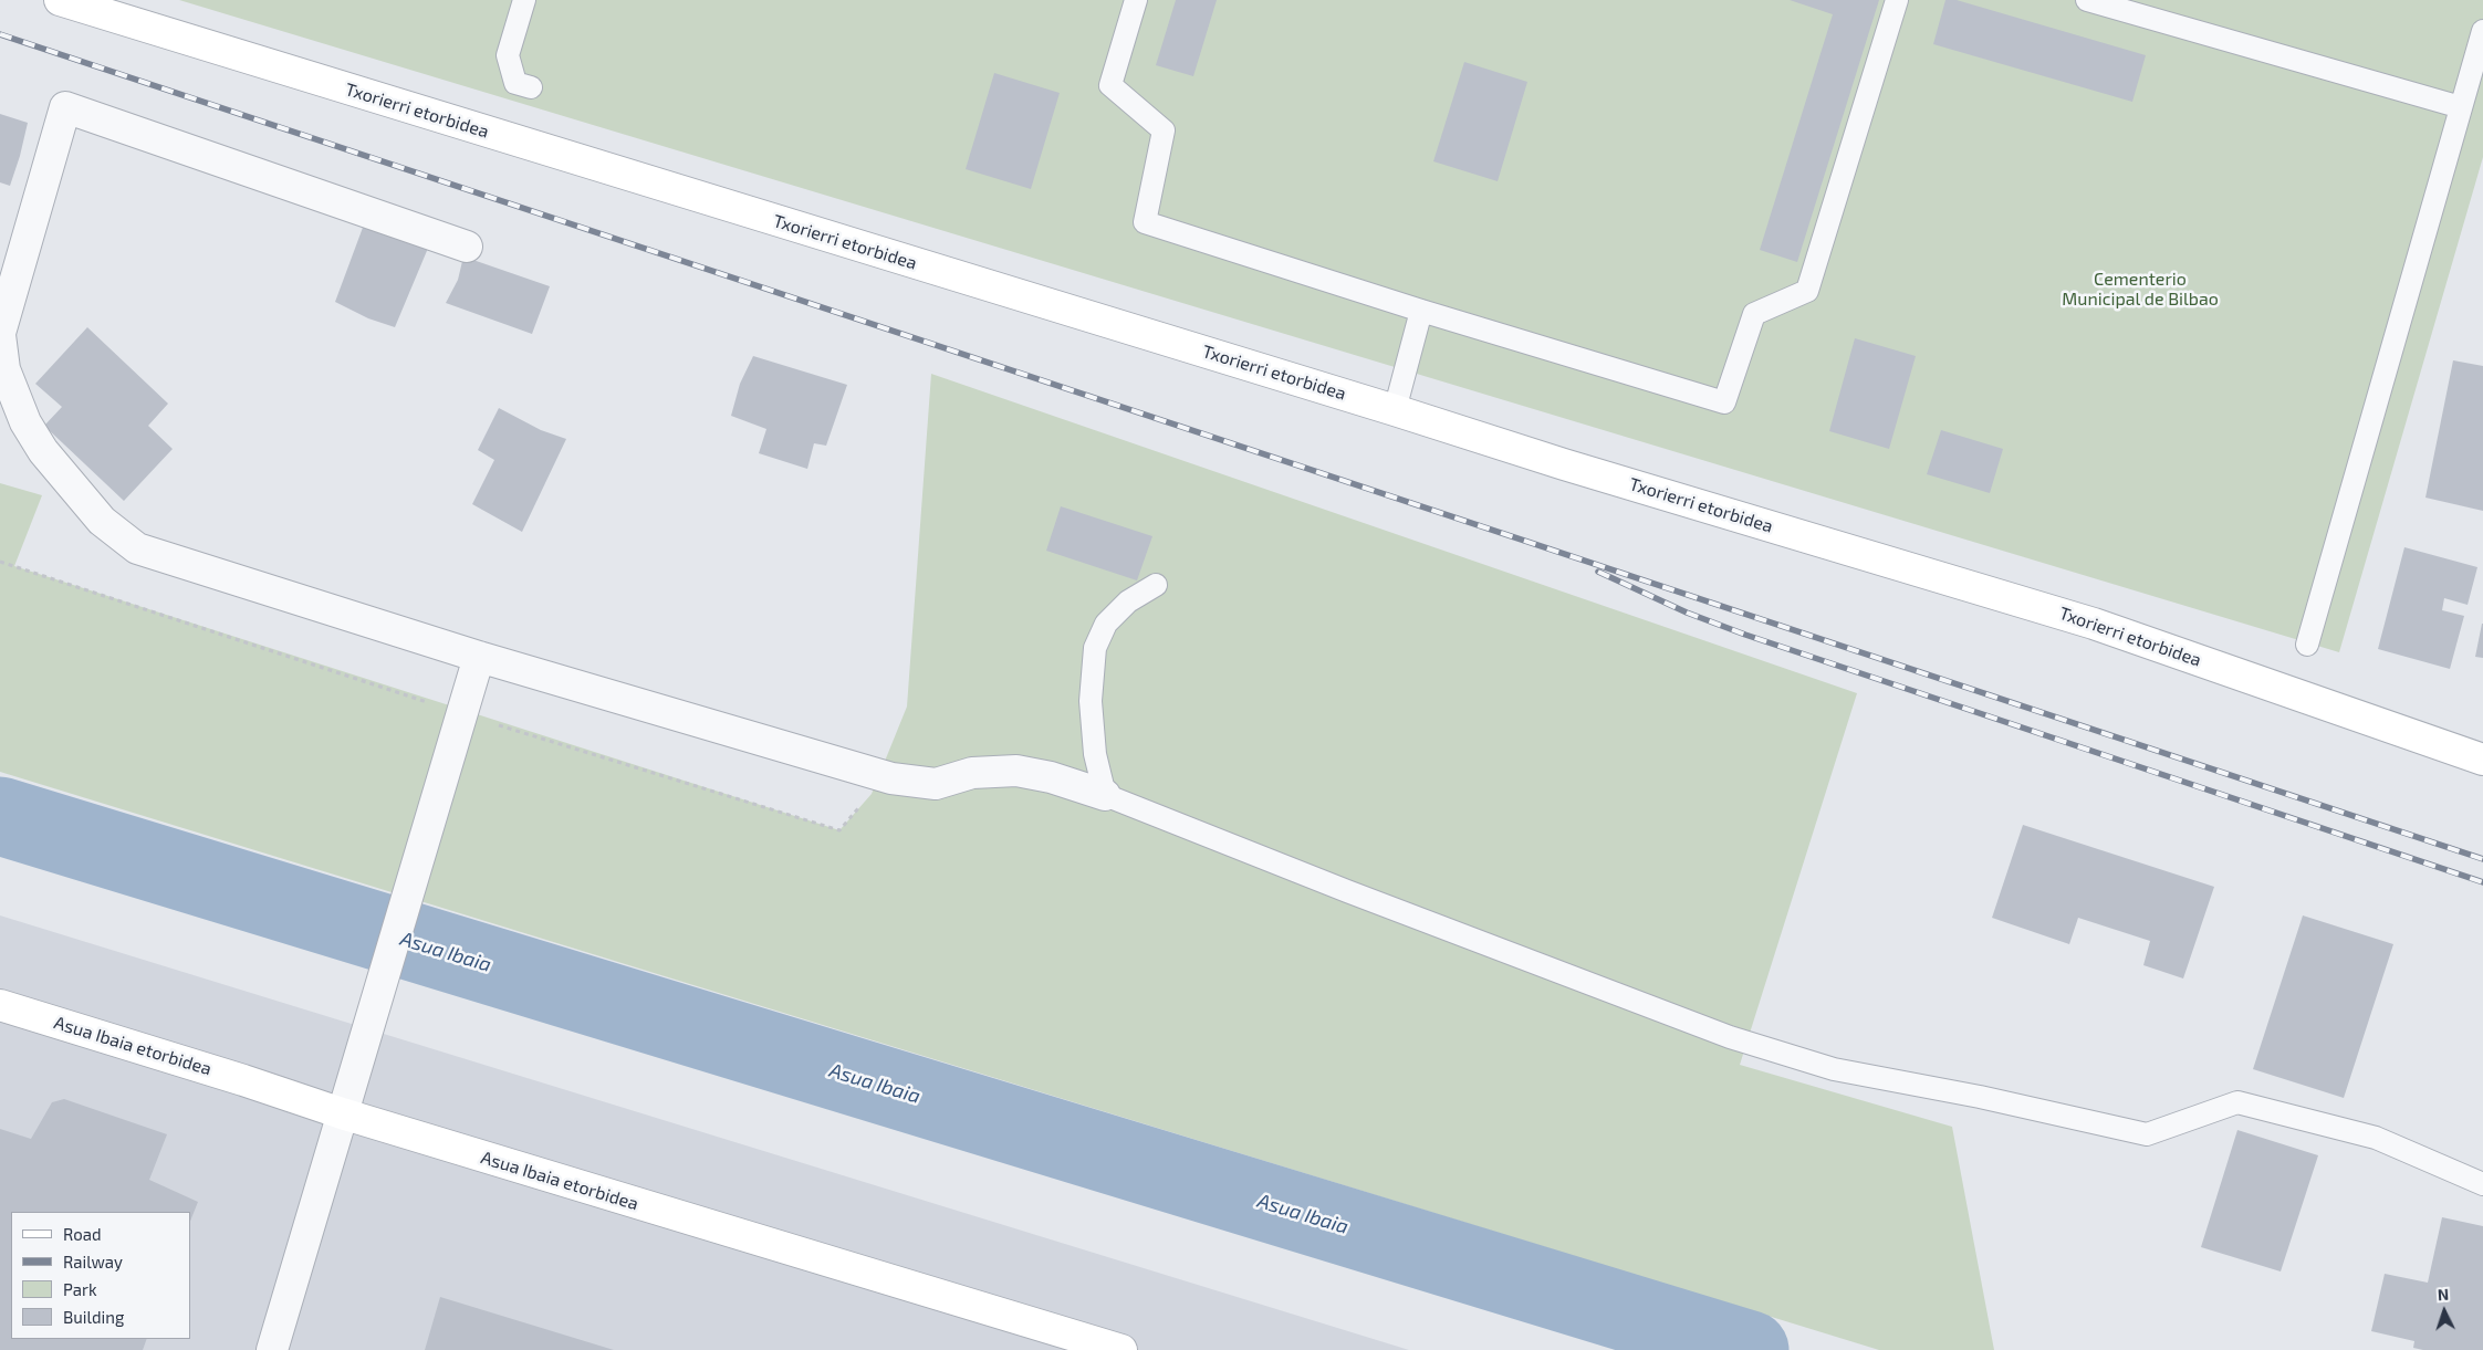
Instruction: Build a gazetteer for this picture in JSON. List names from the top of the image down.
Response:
{
  "streets": {
    "street": ["Txorierri etorbidea", "Asua Ibaia etorbidea"]
  },
  "water": ["Asua Ibaia"],
  "parks": ["Cementerio Municipal de Bilbao"],
  "legend": [
    "Road",
    "Railway",
    "Park",
    "Building"
  ],
  "north": "top"
}
